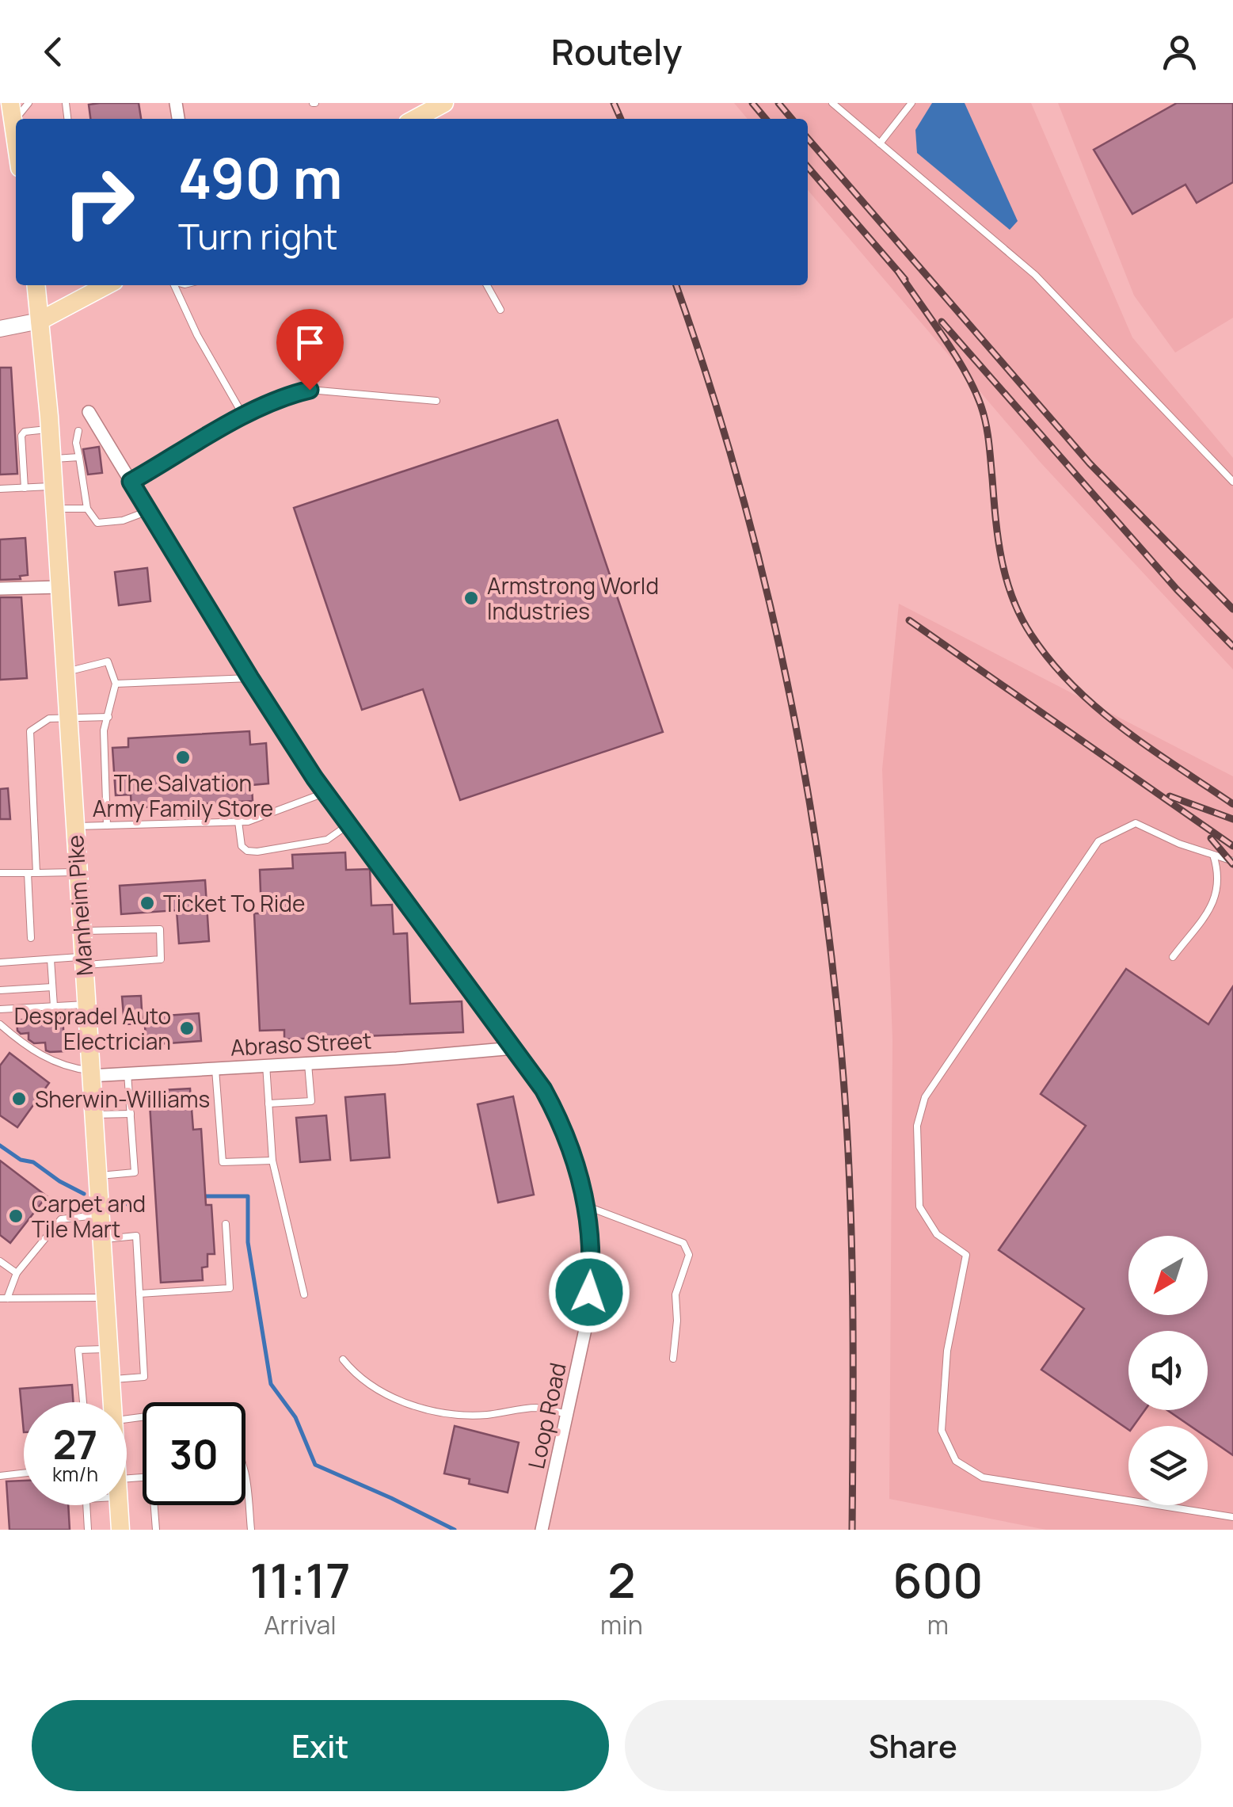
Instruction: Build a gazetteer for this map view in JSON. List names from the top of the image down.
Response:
{
  "streets": {
    "main road": ["Manheim Pike"],
    "street": ["Abraso Street", "Loop Road"]
  },
  "crossings": [
    ["Manheim Pike", "Abraso Street"],
    ["Abraso Street", "Loop Road"]
  ],
  "places": [
    "Armstrong World Industries",
    "The Salvation Army Family Store",
    "Ticket To Ride",
    "Despradel Auto Electrician",
    "Sherwin-Williams",
    "Carpet and Tile Mart"
  ],
  "north": "bottom left",
  "page": {
    "header": "Routely",
    "turn": ["490 m", "Turn right"],
    "speed": "27 km/h",
    "limit": "30",
    "eta": [
      "11:17",
      "Arrival",
      "2",
      "min",
      "600",
      "m"
    ],
    "buttons": ["Exit", "Share"]
  }
}
